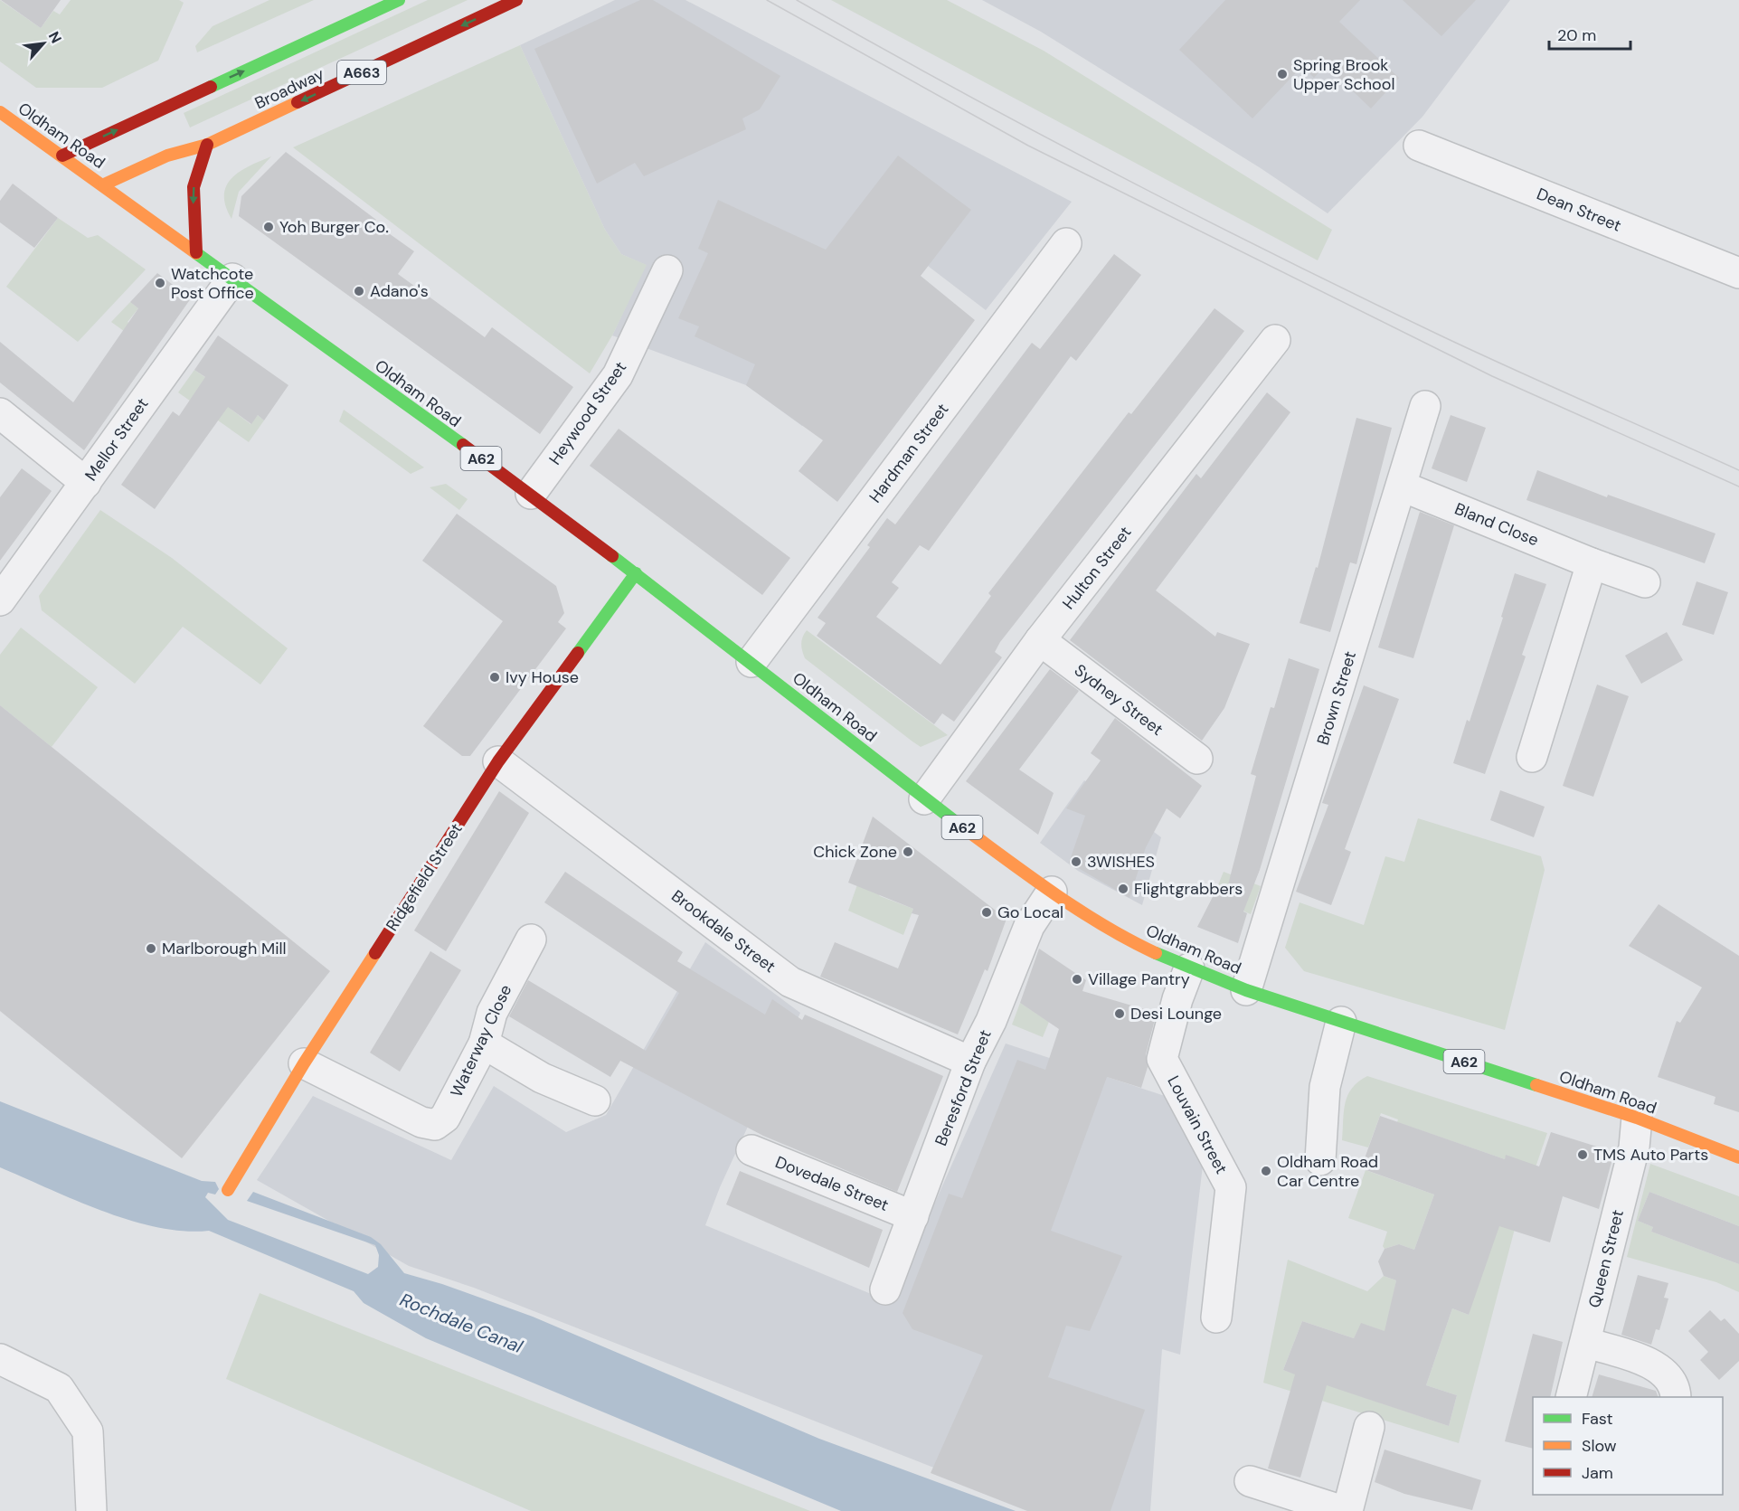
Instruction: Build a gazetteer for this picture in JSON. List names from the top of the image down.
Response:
{
  "streets": {
    "main road": [
      "A663",
      "Broadway",
      "Oldham Road",
      "A62",
      "Ridgefield Street"
    ],
    "street": [
      "Dean Street",
      "Heywood Street",
      "Mellor Street",
      "Hardman Street",
      "Bland Close",
      "Hulton Street",
      "Brown Street",
      "Sydney Street",
      "Brookdale Street",
      "Waterway Close",
      "Beresford Street",
      "Louvain Street",
      "Dovedale Street",
      "Queen Street"
    ]
  },
  "crossings": [
    ["Broadway", "Oldham Road"],
    ["Oldham Road", "Heywood Street"],
    ["Oldham Road", "Mellor Street"],
    ["Oldham Road", "Hardman Street"],
    ["Oldham Road", "Hulton Street"],
    ["Oldham Road", "Brown Street"],
    ["Oldham Road", "Ridgefield Street"],
    ["Oldham Road", "Beresford Street"],
    ["Oldham Road", "Louvain Street"],
    ["Oldham Road", "Queen Street"],
    ["Bland Close", "Brown Street"],
    ["Hulton Street", "Sydney Street"],
    ["Ridgefield Street", "Brookdale Street"],
    ["Ridgefield Street", "Waterway Close"],
    ["Brookdale Street", "Beresford Street"],
    ["Beresford Street", "Dovedale Street"]
  ],
  "water": ["Rochdale Canal"],
  "places": [
    "Spring Brook Upper School",
    "Yoh Burger Co.",
    "Watchcote Post Office",
    "Adano's",
    "Ivy House",
    "Chick Zone",
    "3WISHES",
    "Flightgrabbers",
    "Go Local",
    "Marlborough Mill",
    "Village Pantry",
    "Desi Lounge",
    "TMS Auto Parts",
    "Oldham Road Car Centre"
  ],
  "legend": ["Fast", "Slow", "Jam"],
  "scale_bar": "20 m",
  "north": "top right"
}
